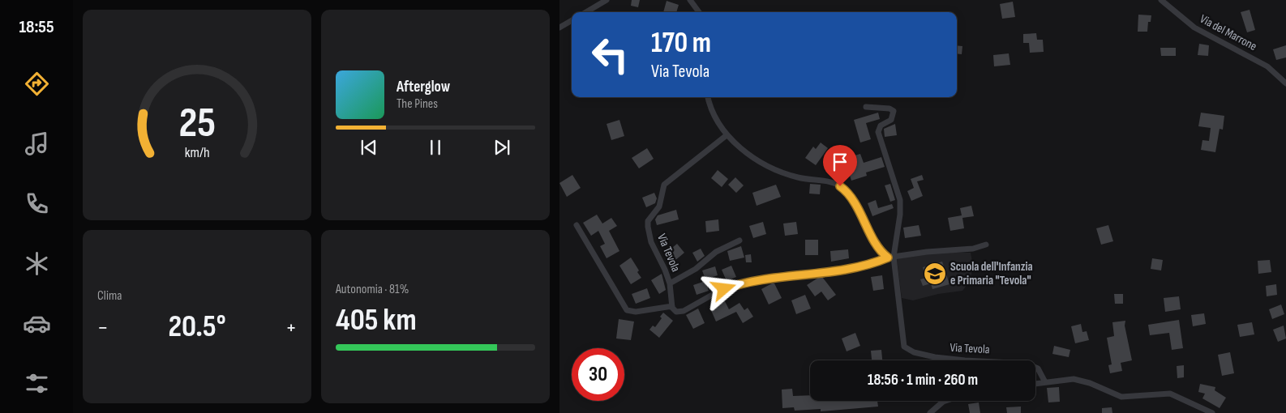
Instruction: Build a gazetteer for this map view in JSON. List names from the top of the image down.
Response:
{
  "streets": {
    "street": ["Via del Marrone", "Via Tevola"]
  },
  "places": {
    "school or university": ["Scuola dell'Infanzia e Primaria \"Tevola\""]
  },
  "page": {
    "tabs": "18:55",
    "turn": ["170 m", "Via Tevola"],
    "song": ["Afterglow", "The Pines"],
    "tile": [
      "Clima",
      ["Autonomia · 81%", "405 km"]
    ],
    "heat": ["−", "20.5°", "+"],
    "limit": "30",
    "trip": "18:56 · 1 min · 260 m",
    "gauge": ["25", "km/h"]
  }
}
